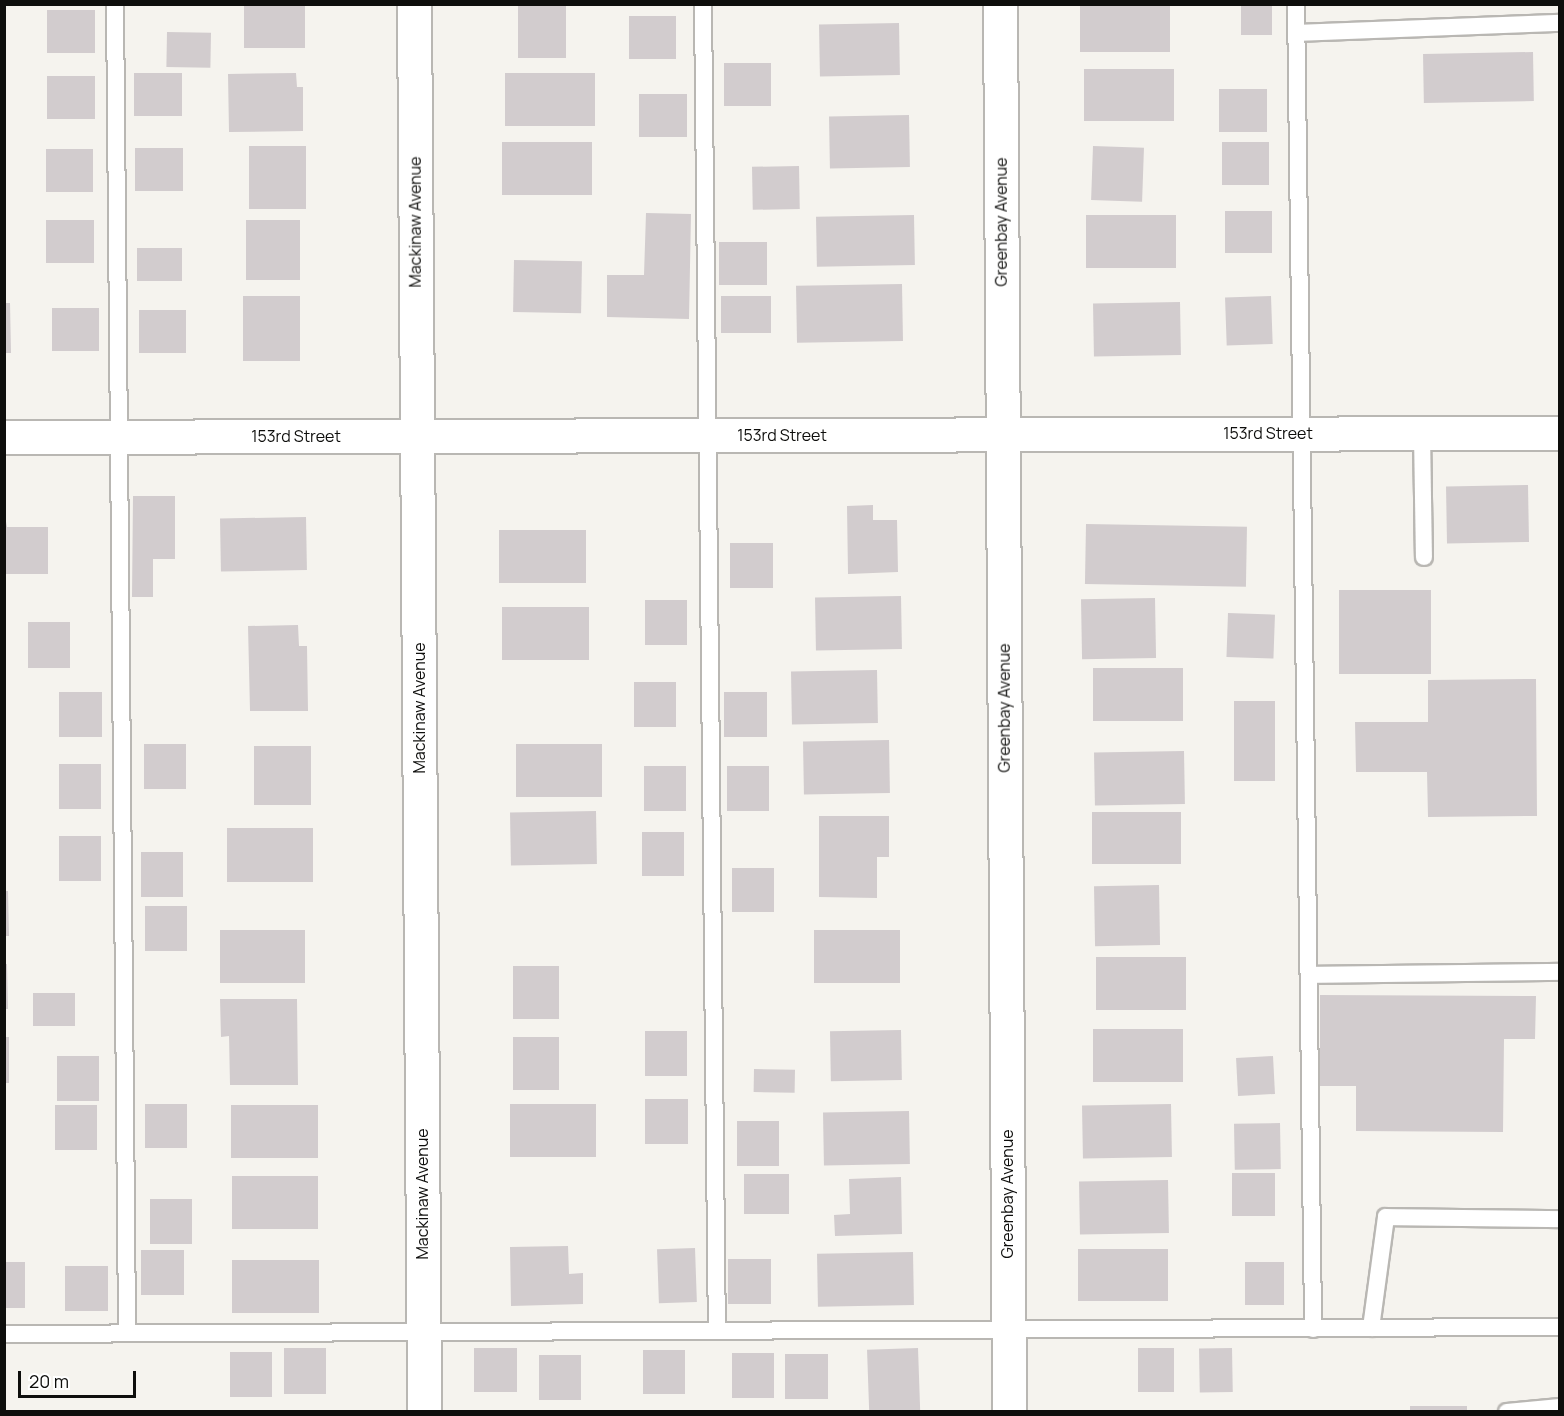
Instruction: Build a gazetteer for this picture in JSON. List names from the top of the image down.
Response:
{
  "streets": {
    "street": ["Mackinaw Avenue", "Greenbay Avenue", "153rd Street"]
  },
  "crossings": [
    ["Mackinaw Avenue", "153rd Street"],
    ["Greenbay Avenue", "153rd Street"]
  ],
  "scale_bar": "20 m"
}
